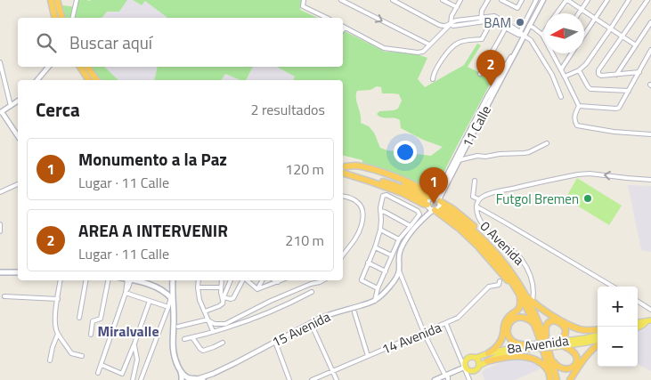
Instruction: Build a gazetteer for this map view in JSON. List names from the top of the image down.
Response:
{
  "streets": {
    "main road": ["8a Avenida"],
    "street": [
      "11 Calle",
      "0 Avenida",
      "15 Avenida",
      "14 Avenida"
    ]
  },
  "crossings": [
    ["11 Calle", "15 Avenida"]
  ],
  "districts": ["Miralvalle"],
  "places": ["BAM", "Futgol Bremen"],
  "north": "left",
  "page": {
    "search": "Buscar aquí",
    "pins": ["2", "1"],
    "heading": ["Cerca", "2 resultados"],
    "list": [
      {
        "mark": "1",
        "name": "Monumento a la Paz",
        "note": "Lugar · 11 Calle",
        "value": "120 m"
      },
      {
        "mark": "2",
        "name": "AREA A INTERVENIR",
        "note": "Lugar · 11 Calle",
        "value": "210 m"
      }
    ],
    "map_buttons": ["+", "−"]
  }
}
